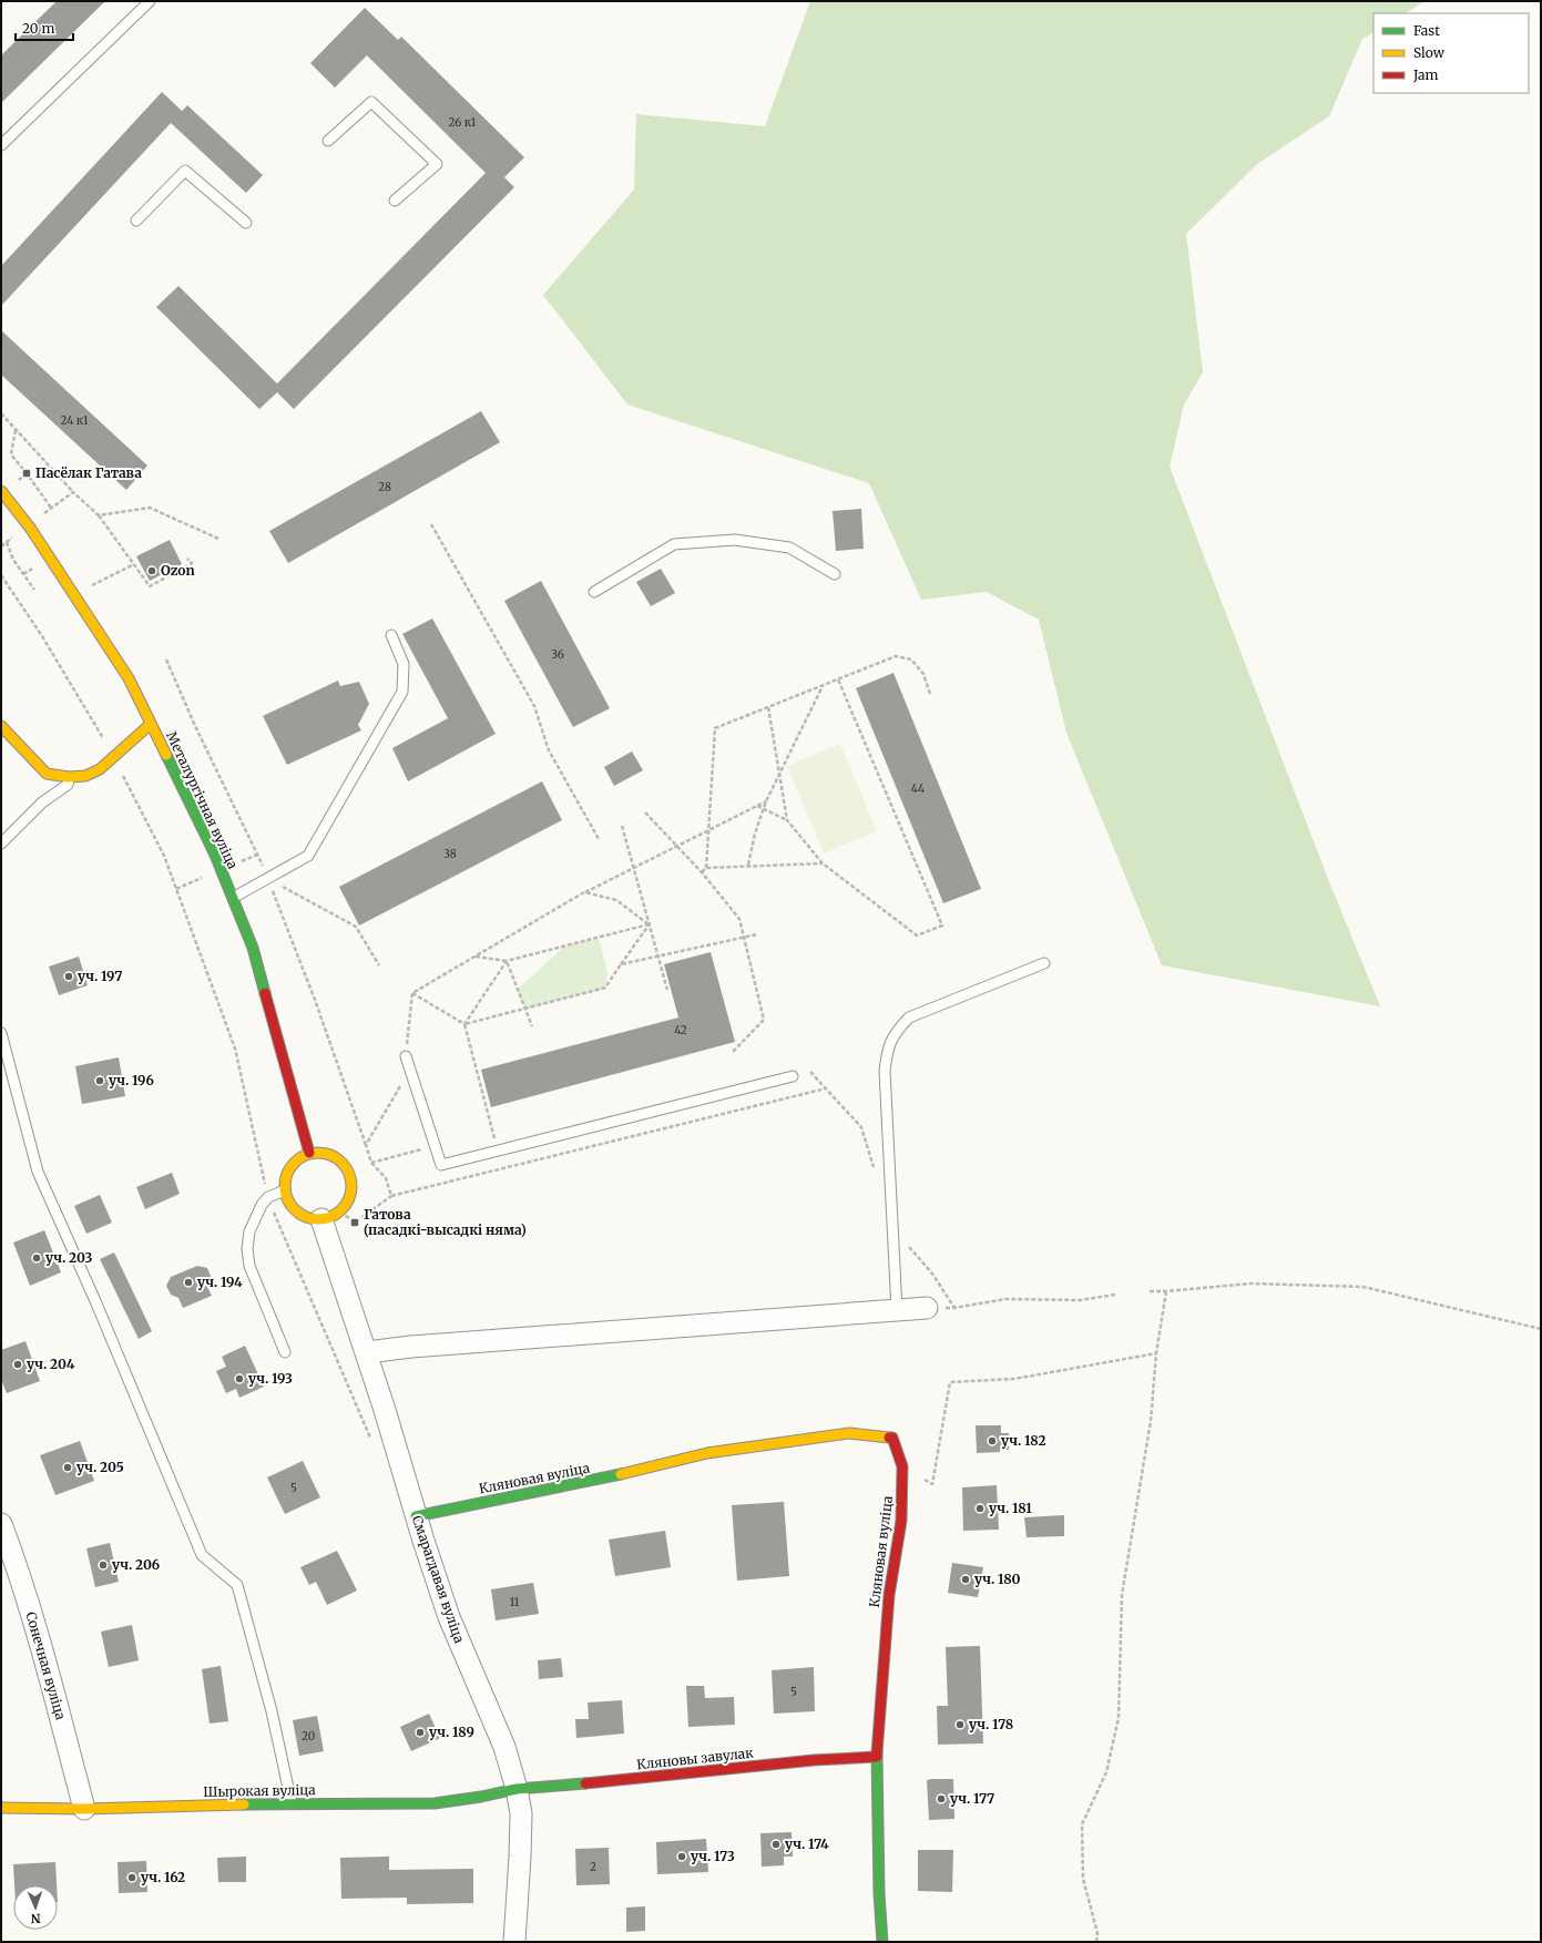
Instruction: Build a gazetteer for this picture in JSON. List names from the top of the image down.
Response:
{
  "streets": {
    "street": [
      "Металургічная вуліца",
      "Кляновая вуліца",
      "Смарагдавая вуліца",
      "Сонечная вуліца",
      "Кляновы завулак",
      "Шырокая вуліца"
    ]
  },
  "crossings": [
    ["Металургічная вуліца", "Смарагдавая вуліца"],
    ["Кляновая вуліца", "Смарагдавая вуліца"],
    ["Кляновая вуліца", "Кляновы завулак"],
    ["Смарагдавая вуліца", "Кляновы завулак"],
    ["Смарагдавая вуліца", "Шырокая вуліца"],
    ["Сонечная вуліца", "Шырокая вуліца"],
    ["Кляновы завулак", "Шырокая вуліца"]
  ],
  "places": {
    "transit": ["Пасёлак Гатава", "Гатова (пасадкі-высадкі няма)"],
    "other": [
      "Ozon",
      "уч. 197",
      "уч. 196",
      "уч. 203",
      "уч. 194",
      "уч. 204",
      "уч. 193",
      "уч. 182",
      "уч. 205",
      "уч. 181",
      "уч. 206",
      "уч. 180",
      "уч. 178",
      "уч. 189",
      "уч. 177",
      "уч. 174",
      "уч. 173",
      "уч. 162"
    ]
  },
  "house_numbers": [
    "26 к1",
    "24 к1",
    "28",
    "36",
    "44",
    "38",
    "42",
    "5",
    "11",
    "5",
    "20",
    "2"
  ],
  "legend": ["Fast", "Slow", "Jam"],
  "scale_bar": "20 m",
  "north": "bottom"
}
